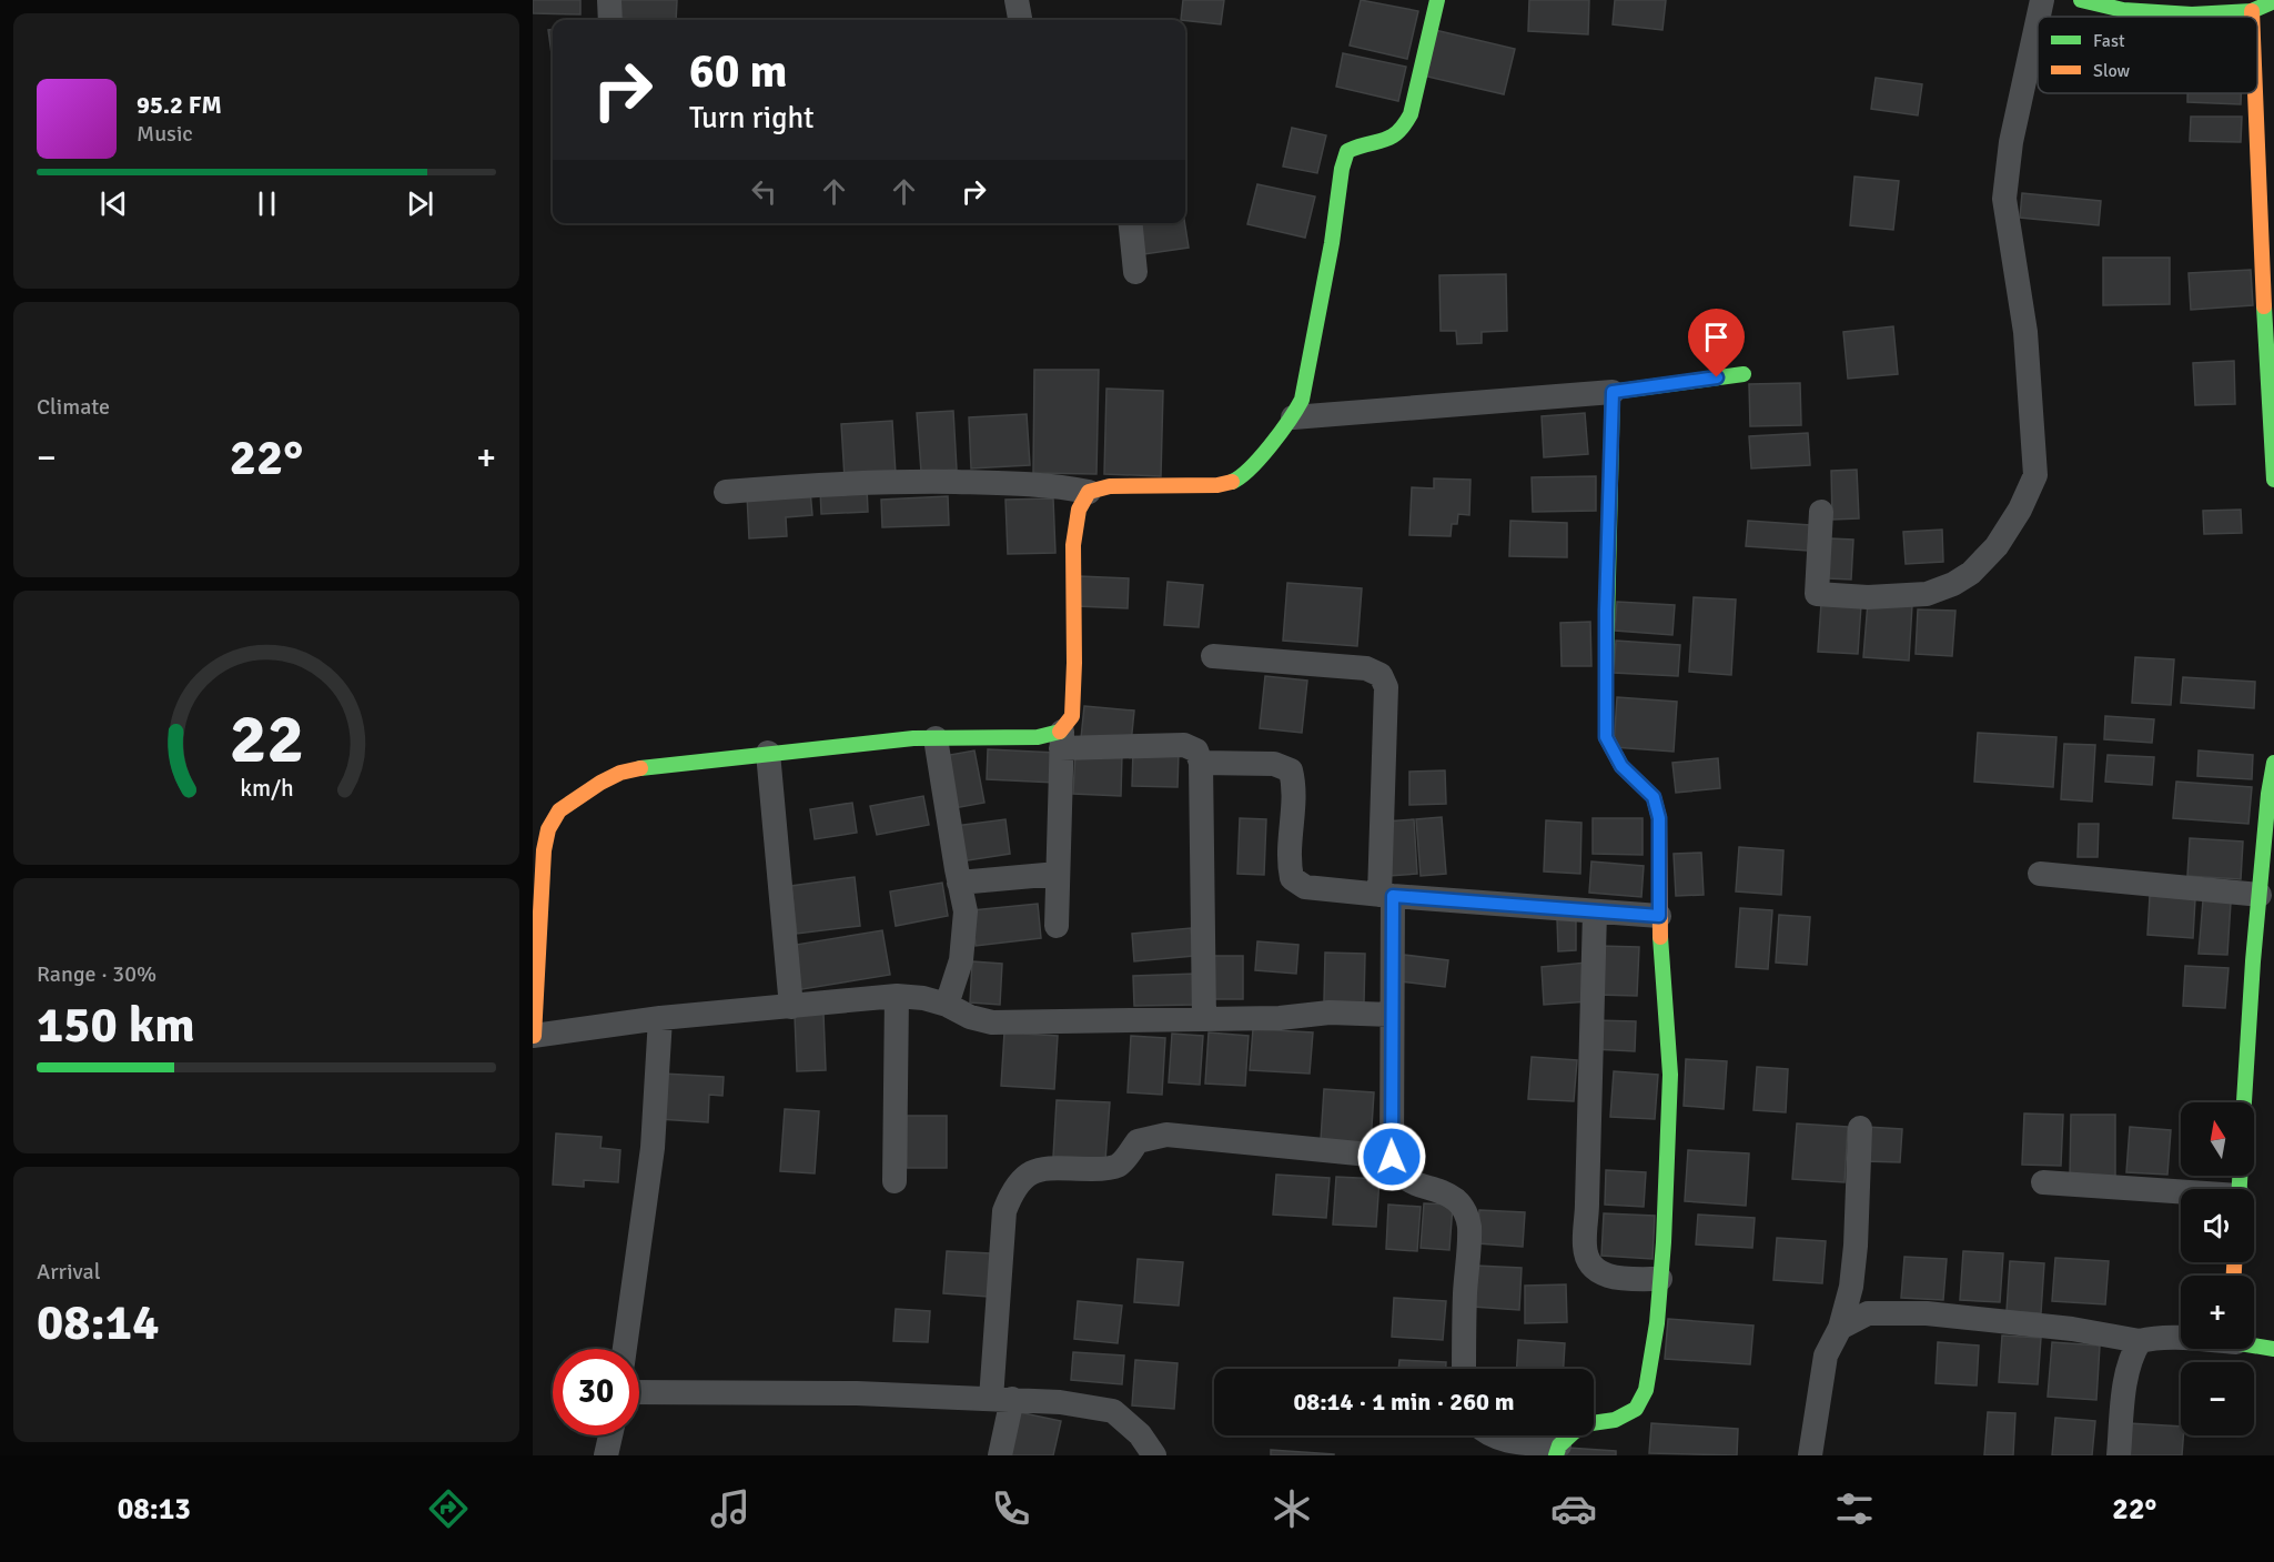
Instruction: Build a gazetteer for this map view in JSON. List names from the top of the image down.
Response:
{
  "legend": ["Fast", "Slow"],
  "north": "top",
  "page": {
    "turn": ["60 m", "Turn right"],
    "song": ["95.2 FM", "Music"],
    "tile": [
      "Climate",
      ["Range · 30%", "150 km"],
      ["Arrival", "08:14"]
    ],
    "heat": ["−", "22°", "+"],
    "map_buttons": ["+", "−"],
    "limit": "30",
    "trip": "08:14 · 1 min · 260 m",
    "tabs": ["08:13", "22°"],
    "gauge": ["22", "km/h"]
  }
}
